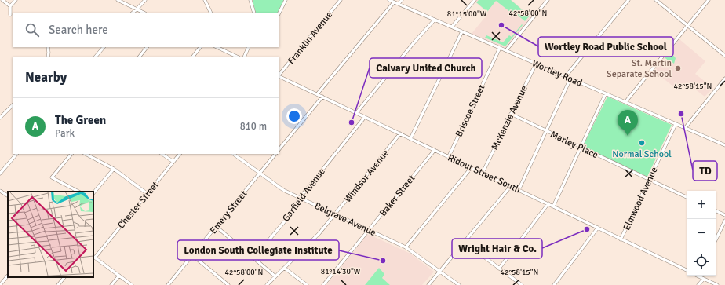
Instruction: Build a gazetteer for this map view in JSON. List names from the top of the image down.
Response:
{
  "streets": {
    "street": [
      "Franklin Avenue",
      "Wortley Road",
      "Briscoe Street",
      "McKenzie Avenue",
      "Marley Place",
      "Ridout Street South",
      "Windsor Avenue",
      "Garfield Avenue",
      "Baker Street",
      "Elmwood Avenue",
      "Chester Street",
      "Emery Street",
      "Belgrave Avenue"
    ]
  },
  "crossings": [
    ["Wortley Road", "Briscoe Street"],
    ["Wortley Road", "McKenzie Avenue"],
    ["Wortley Road", "Elmwood Avenue"],
    ["Briscoe Street", "Ridout Street South"],
    ["McKenzie Avenue", "Marley Place"],
    ["McKenzie Avenue", "Ridout Street South"],
    ["Marley Place", "Elmwood Avenue"],
    ["Ridout Street South", "Windsor Avenue"],
    ["Ridout Street South", "Garfield Avenue"],
    ["Ridout Street South", "Baker Street"],
    ["Ridout Street South", "Elmwood Avenue"],
    ["Windsor Avenue", "Belgrave Avenue"],
    ["Garfield Avenue", "Belgrave Avenue"],
    ["Baker Street", "Belgrave Avenue"],
    ["Emery Street", "Belgrave Avenue"]
  ],
  "places": [
    "Wortley Road Public School",
    "St. Martin Separate School",
    "TD",
    "Calvary United Church",
    "Normal School",
    "Wright Hair & Co.",
    "London South Collegiate Institute"
  ],
  "page": {
    "search": "Search here",
    "heading": "Nearby",
    "list": [
      {
        "mark": "A",
        "name": "The Green",
        "note": "Park",
        "value": "810 m"
      }
    ],
    "pins": "A",
    "map_buttons": ["+", "−"]
  },
  "coordinates": [
    "42°58'00\"N",
    "81°15'00\"W",
    "42°58'15\"N",
    "81°14'30\"W"
  ]
}
